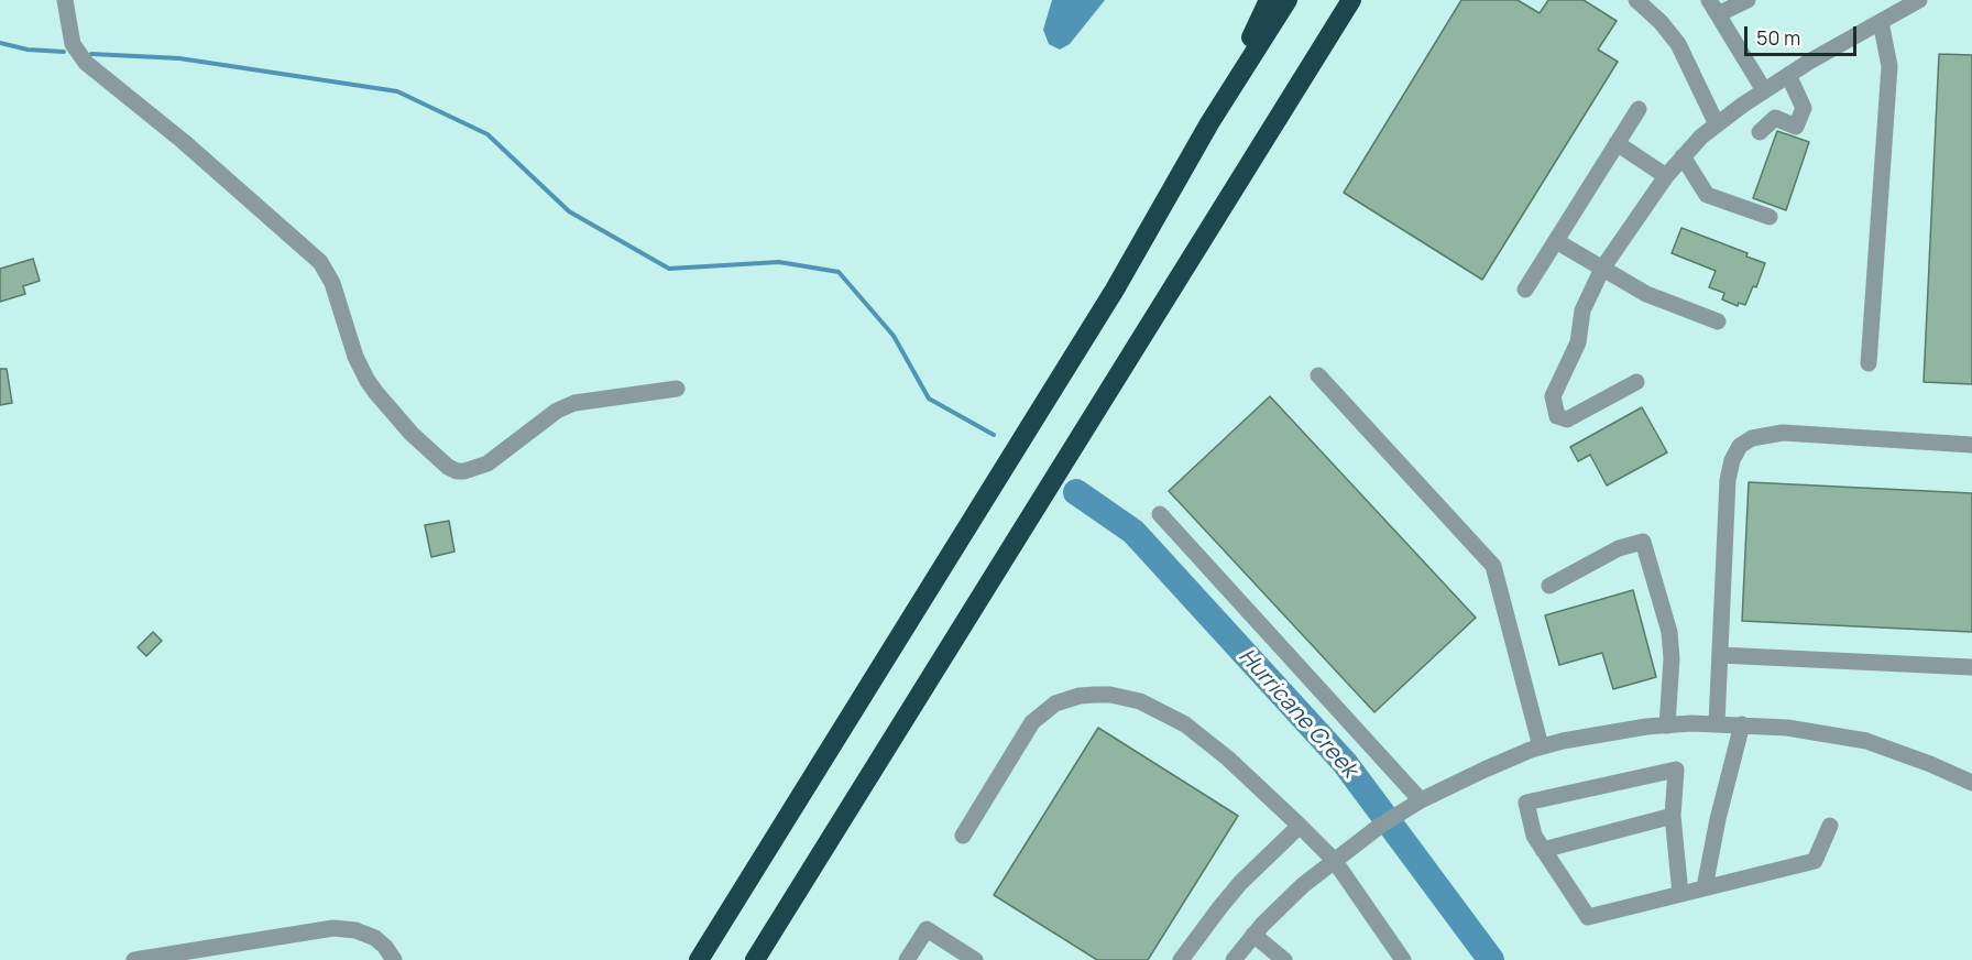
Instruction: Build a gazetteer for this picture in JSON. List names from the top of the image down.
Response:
{
  "water": ["Hurricane Creek"],
  "scale_bar": "50 m"
}
